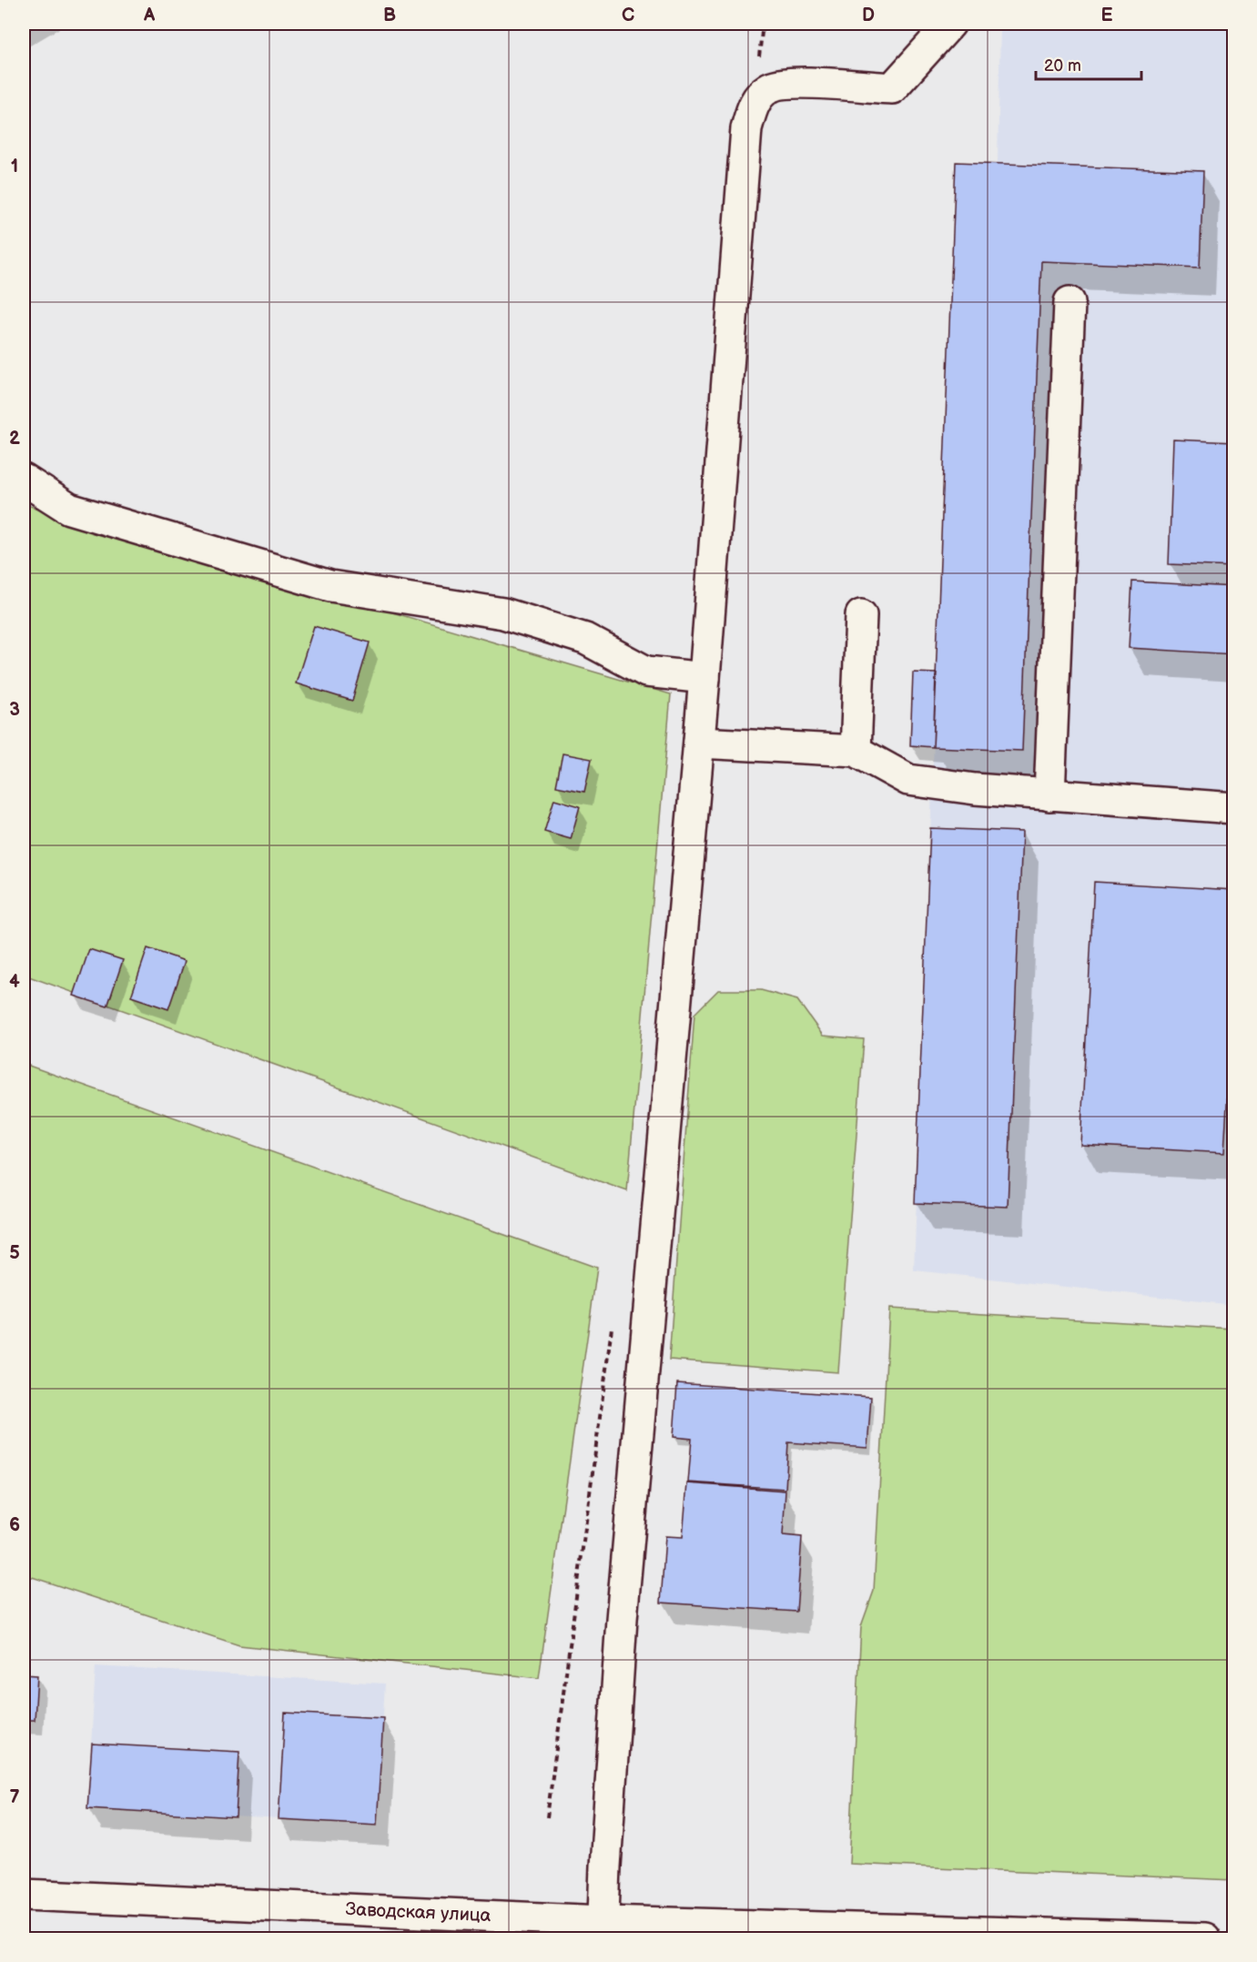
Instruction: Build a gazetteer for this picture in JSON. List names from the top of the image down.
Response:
{
  "streets": {
    "street": ["Заводская улица"]
  },
  "scale_bar": "20 m",
  "grid": {
    "columns": [
      "A",
      "B",
      "C",
      "D",
      "E"
    ],
    "rows": [
      "1",
      "2",
      "3",
      "4",
      "5",
      "6",
      "7"
    ]
  }
}
